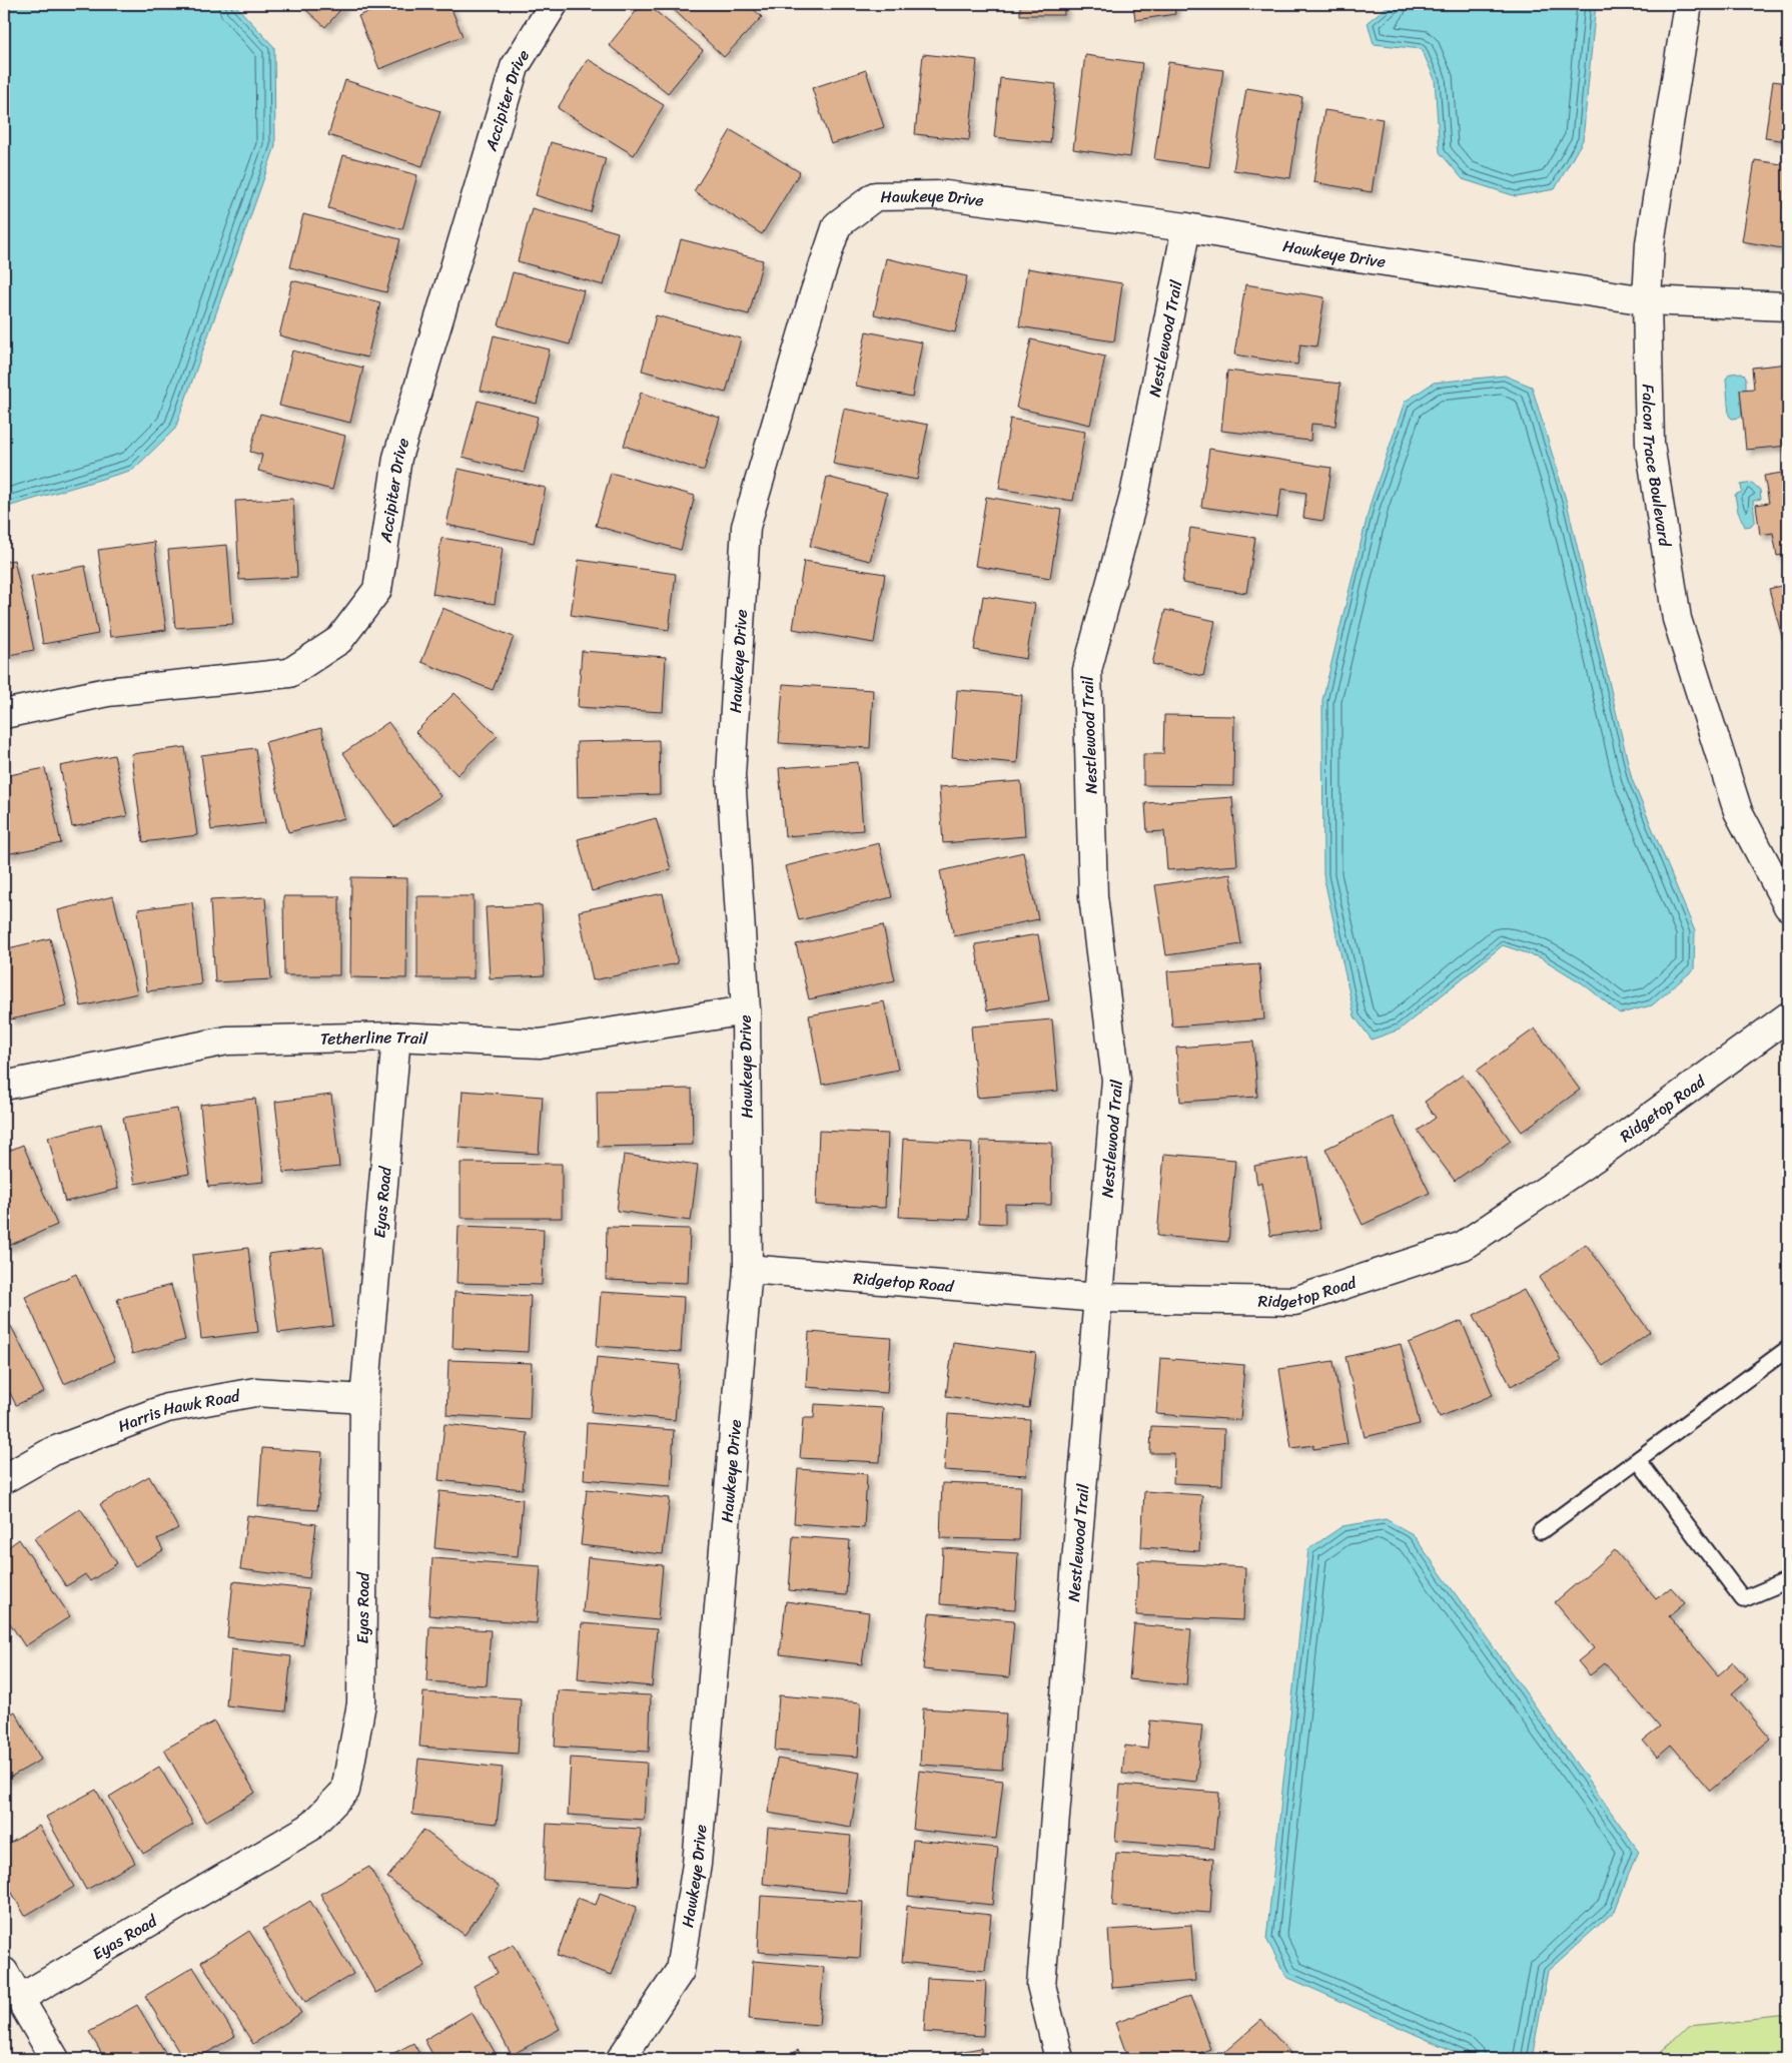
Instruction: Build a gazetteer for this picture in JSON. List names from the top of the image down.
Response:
{
  "streets": {
    "street": [
      "Accipiter Drive",
      "Hawkeye Drive",
      "Nestlewood Trail",
      "Falcon Trace Boulevard",
      "Tetherline Trail",
      "Ridgetop Road",
      "Eyas Road",
      "Harris Hawk Road"
    ]
  },
  "crossings": [
    ["Hawkeye Drive", "Nestlewood Trail"],
    ["Hawkeye Drive", "Falcon Trace Boulevard"],
    ["Hawkeye Drive", "Tetherline Trail"],
    ["Hawkeye Drive", "Ridgetop Road"],
    ["Nestlewood Trail", "Ridgetop Road"],
    ["Tetherline Trail", "Eyas Road"],
    ["Eyas Road", "Harris Hawk Road"]
  ]
}
